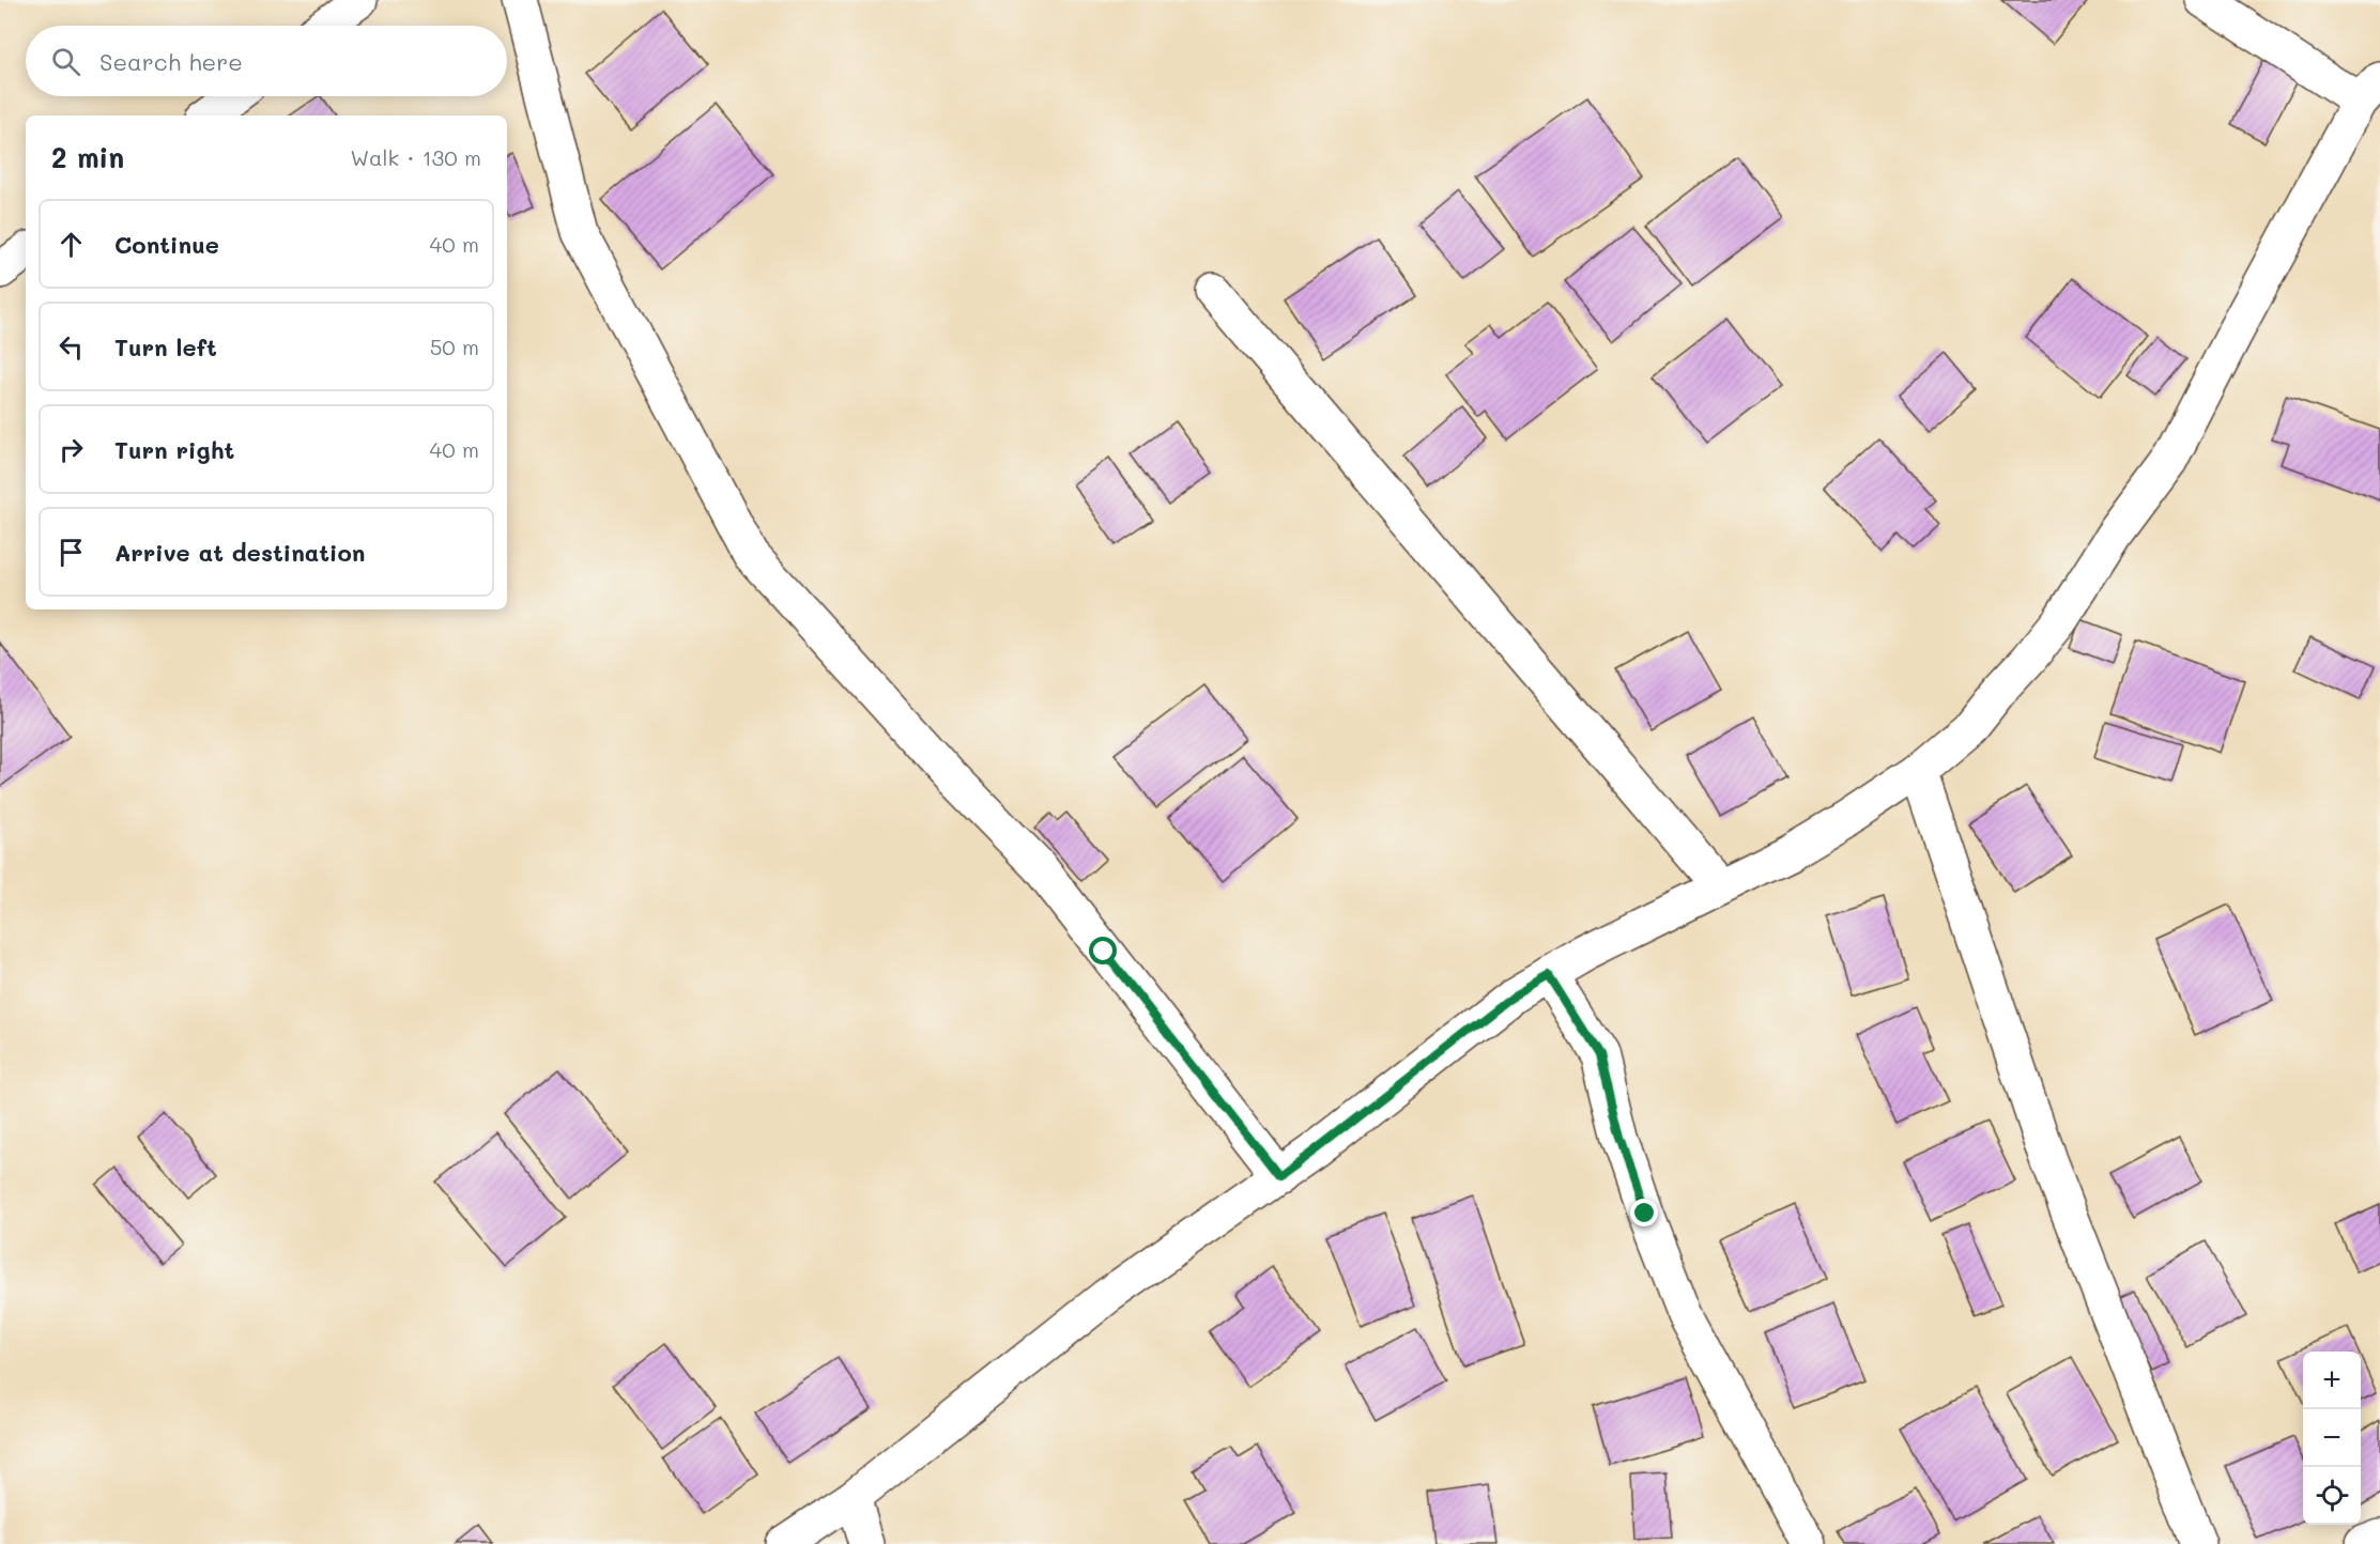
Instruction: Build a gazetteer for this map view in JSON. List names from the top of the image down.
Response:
{
  "page": {
    "search": "Search here",
    "heading": ["2 min", "Walk · 130 m"],
    "list": [
      ["Continue", "40 m"],
      ["Turn left", "50 m"],
      ["Turn right", "40 m"],
      "Arrive at destination"
    ],
    "map_buttons": ["+", "−"]
  }
}
